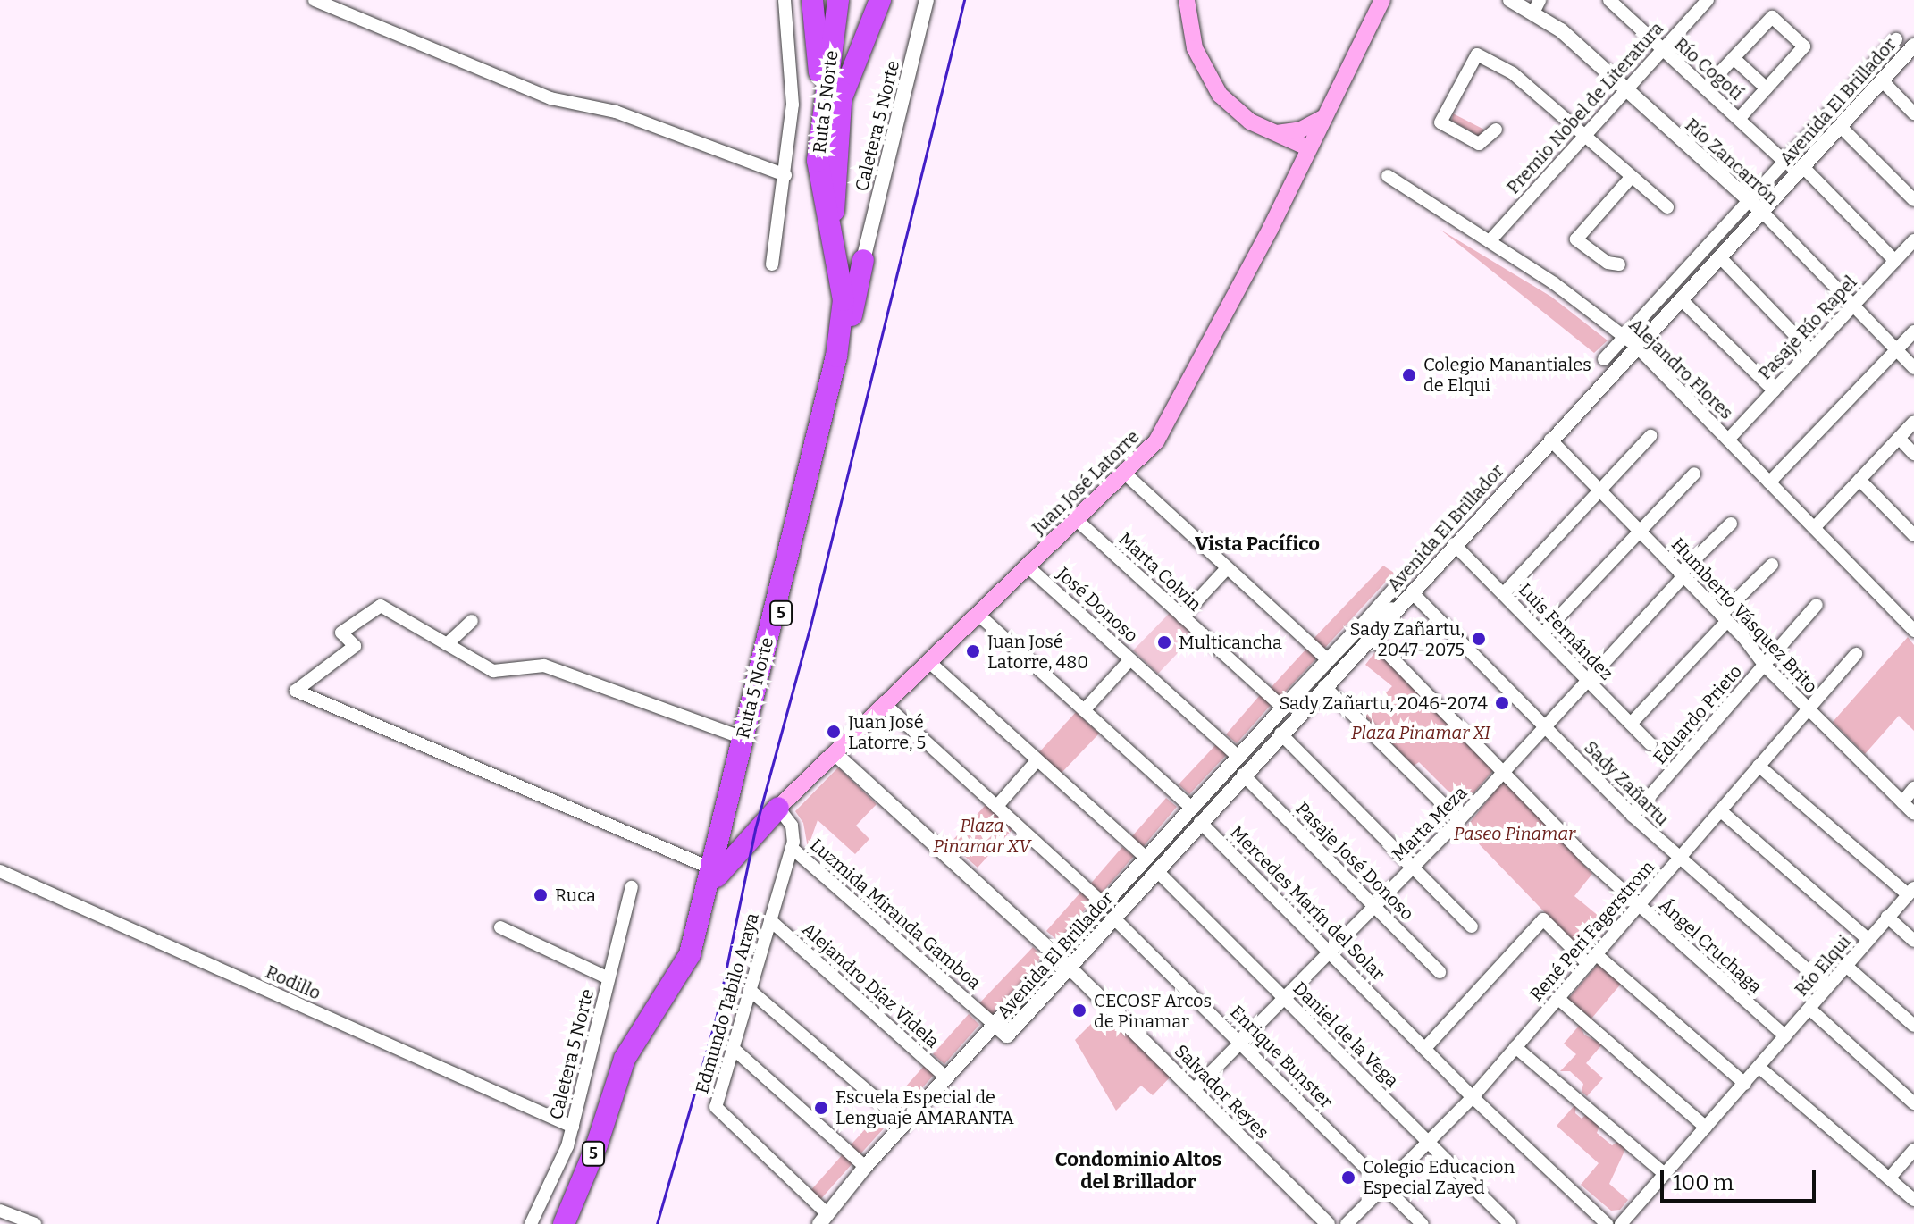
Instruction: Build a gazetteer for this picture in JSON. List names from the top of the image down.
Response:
{
  "streets": {
    "highway": ["Ruta 5 Norte", "5"],
    "main road": ["Juan José Latorre"],
    "street": [
      "Río Cogotí",
      "Avenida El Brillador",
      "Premio Nobel de Literatura",
      "Caletera 5 Norte",
      "Río Zancarrón",
      "Pasaje Río Rapel",
      "Alejandro Flores",
      "Marta Colvin",
      "José Donoso",
      "Humberto Vásquez Brito",
      "Luis Fernández",
      "Eduardo Prieto",
      "Sady Zañartu",
      "Marta Meza",
      "Pasaje José Donoso",
      "Mercedes Marín del Solar",
      "Luzmida Miranda Gamboa",
      "René Peri Fagerstrom",
      "Ángel Cruchaga",
      "Río Elqui",
      "Rodillo",
      "Alejandro Díaz Videla",
      "Edmundo Tabilo Araya",
      "Daniel de la Vega",
      "Enrique Bunster",
      "Salvador Reyes"
    ]
  },
  "crossings": [
    ["Río Cogotí", "Avenida El Brillador"],
    ["Río Cogotí", "Premio Nobel de Literatura"],
    ["Avenida El Brillador", "Río Zancarrón"],
    ["Avenida El Brillador", "Alejandro Flores"],
    ["Avenida El Brillador", "Marta Colvin"],
    ["Avenida El Brillador", "José Donoso"],
    ["Avenida El Brillador", "Humberto Vásquez Brito"],
    ["Avenida El Brillador", "Luis Fernández"],
    ["Avenida El Brillador", "Sady Zañartu"],
    ["Avenida El Brillador", "Pasaje José Donoso"],
    ["Avenida El Brillador", "Mercedes Marín del Solar"],
    ["Avenida El Brillador", "Luzmida Miranda Gamboa"],
    ["Avenida El Brillador", "Ángel Cruchaga"],
    ["Avenida El Brillador", "Alejandro Díaz Videla"],
    ["Avenida El Brillador", "Edmundo Tabilo Araya"],
    ["Avenida El Brillador", "Daniel de la Vega"],
    ["Avenida El Brillador", "Enrique Bunster"],
    ["Avenida El Brillador", "Salvador Reyes"],
    ["Premio Nobel de Literatura", "Río Zancarrón"],
    ["Premio Nobel de Literatura", "Alejandro Flores"],
    ["Caletera 5 Norte", "Rodillo"],
    ["Río Zancarrón", "Pasaje Río Rapel"],
    ["Pasaje Río Rapel", "Alejandro Flores"],
    ["Juan José Latorre", "Marta Colvin"],
    ["Juan José Latorre", "José Donoso"],
    ["Juan José Latorre", "Mercedes Marín del Solar"],
    ["Juan José Latorre", "Salvador Reyes"],
    ["Humberto Vásquez Brito", "Eduardo Prieto"],
    ["Humberto Vásquez Brito", "Marta Meza"],
    ["Humberto Vásquez Brito", "René Peri Fagerstrom"],
    ["Luis Fernández", "Marta Meza"],
    ["Eduardo Prieto", "Sady Zañartu"],
    ["Sady Zañartu", "Marta Meza"],
    ["Sady Zañartu", "René Peri Fagerstrom"],
    ["Sady Zañartu", "Río Elqui"],
    ["Marta Meza", "Pasaje José Donoso"],
    ["Marta Meza", "Mercedes Marín del Solar"],
    ["Marta Meza", "Ángel Cruchaga"],
    ["Marta Meza", "Daniel de la Vega"],
    ["Marta Meza", "Enrique Bunster"],
    ["Marta Meza", "Salvador Reyes"],
    ["Mercedes Marín del Solar", "René Peri Fagerstrom"],
    ["Luzmida Miranda Gamboa", "Edmundo Tabilo Araya"],
    ["René Peri Fagerstrom", "Ángel Cruchaga"],
    ["René Peri Fagerstrom", "Daniel de la Vega"],
    ["René Peri Fagerstrom", "Enrique Bunster"],
    ["Ángel Cruchaga", "Río Elqui"],
    ["Alejandro Díaz Videla", "Edmundo Tabilo Araya"]
  ],
  "districts": ["Vista Pacífico", "Condominio Altos del Brillador"],
  "parks": ["Plaza Pinamar XI", "Plaza Pinamar XV", "Paseo Pinamar"],
  "places": [
    "Colegio Manantiales de Elqui",
    "Sady Zañartu, 2047-2075",
    "Multicancha",
    "Juan José Latorre, 480",
    "Sady Zañartu, 2046-2074",
    "Juan José Latorre, 5",
    "Ruca",
    "CECOSF Arcos de Pinamar",
    "Escuela Especial de Lenguaje AMARANTA",
    "Colegio Educacion Especial Zayed"
  ],
  "scale_bar": "100 m"
}
